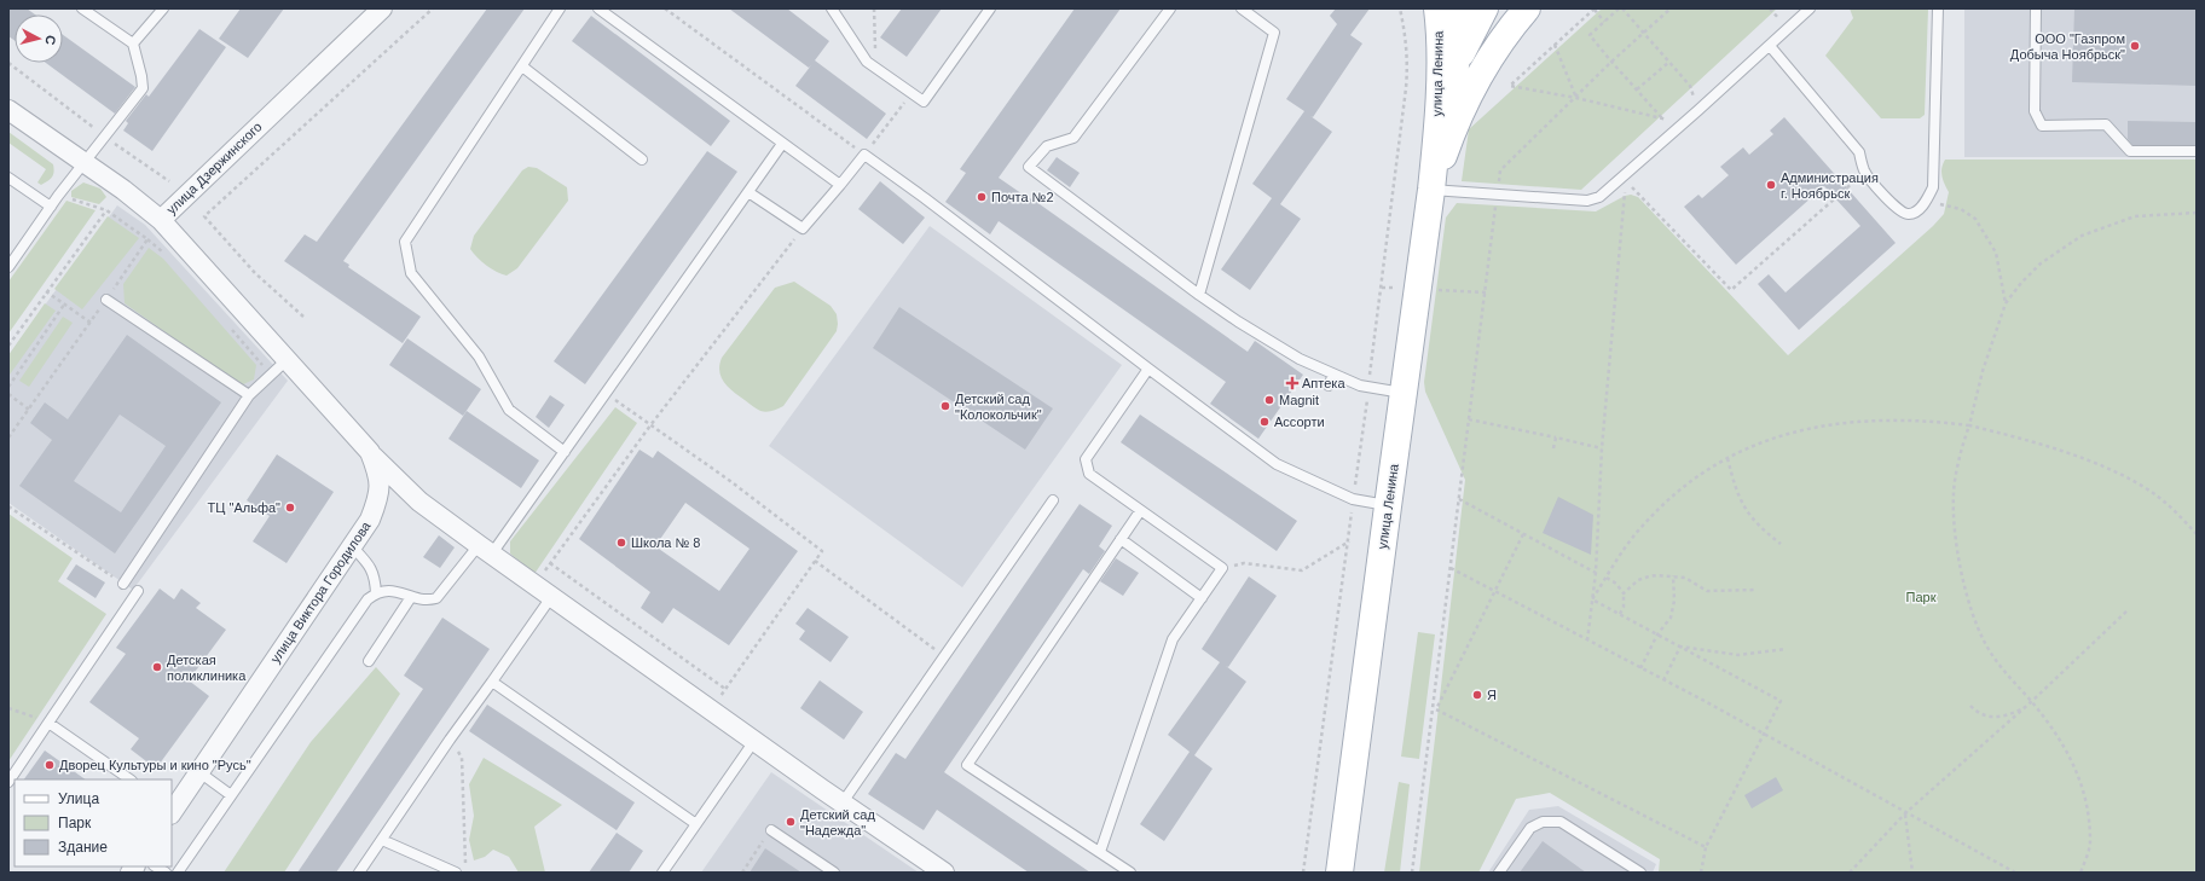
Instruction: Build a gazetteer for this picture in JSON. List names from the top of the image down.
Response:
{
  "streets": {
    "main road": ["улица Ленина"],
    "street": ["улица Дзержинского", "улица Виктора Городилова"]
  },
  "crossings": [
    ["улица Дзержинского", "улица Виктора Городилова"]
  ],
  "parks": ["Парк"],
  "places": {
    "other": [
      "ООО \"Газпром Добыча Ноябрьск\"",
      "Администрация г. Ноябрьск",
      "Почта №2",
      "Magnit",
      "Детский сад \"Колокольчик\"",
      "Ассорти",
      "ТЦ \"Альфа\"",
      "Школа № 8",
      "Детская поликлиника",
      "Я",
      "Дворец Культуры и кино \"Русь\"",
      "Детский сад \"Надежда\""
    ],
    "health": ["Аптека"]
  },
  "legend": ["Улица", "Парк", "Здание"],
  "north": "right"
}
